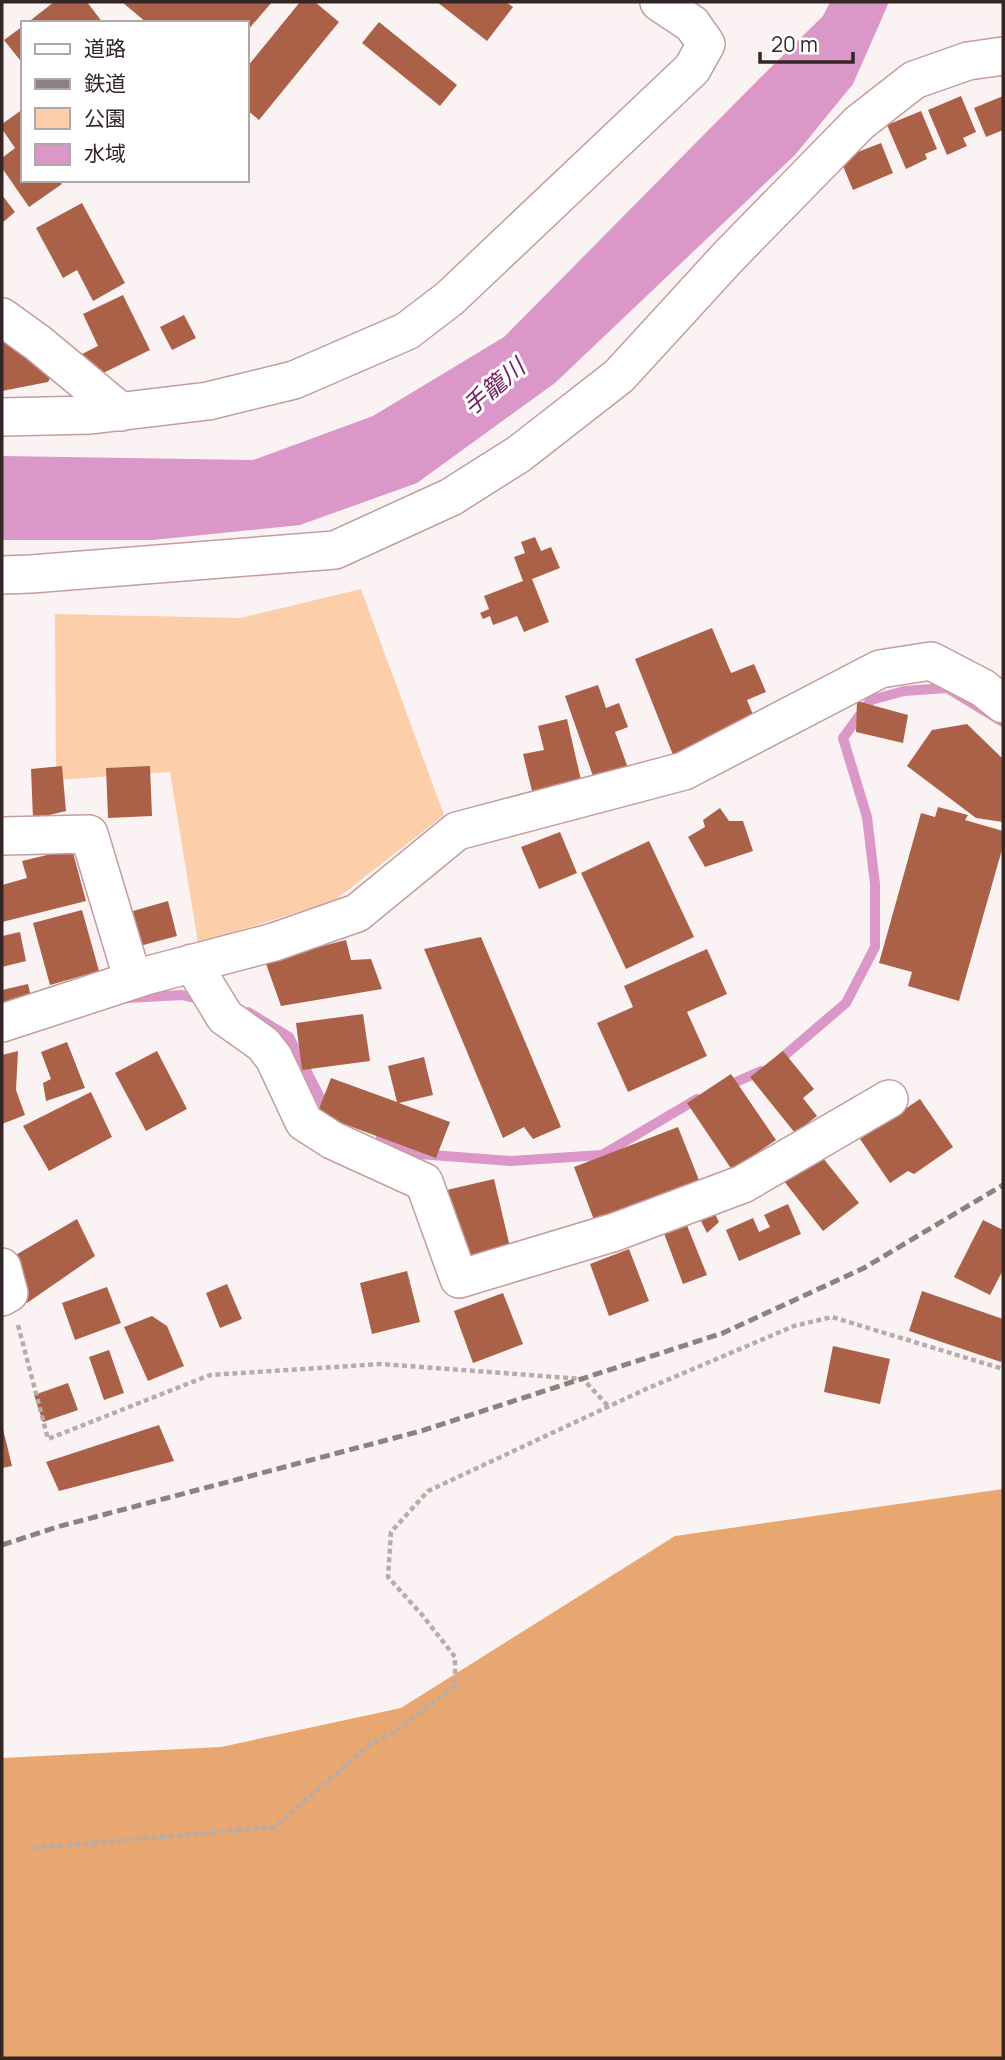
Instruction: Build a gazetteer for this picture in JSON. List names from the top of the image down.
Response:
{
  "water": ["手籠川"],
  "legend": [
    "道路",
    "鉄道",
    "公園",
    "水域"
  ],
  "scale_bar": "20 m"
}
